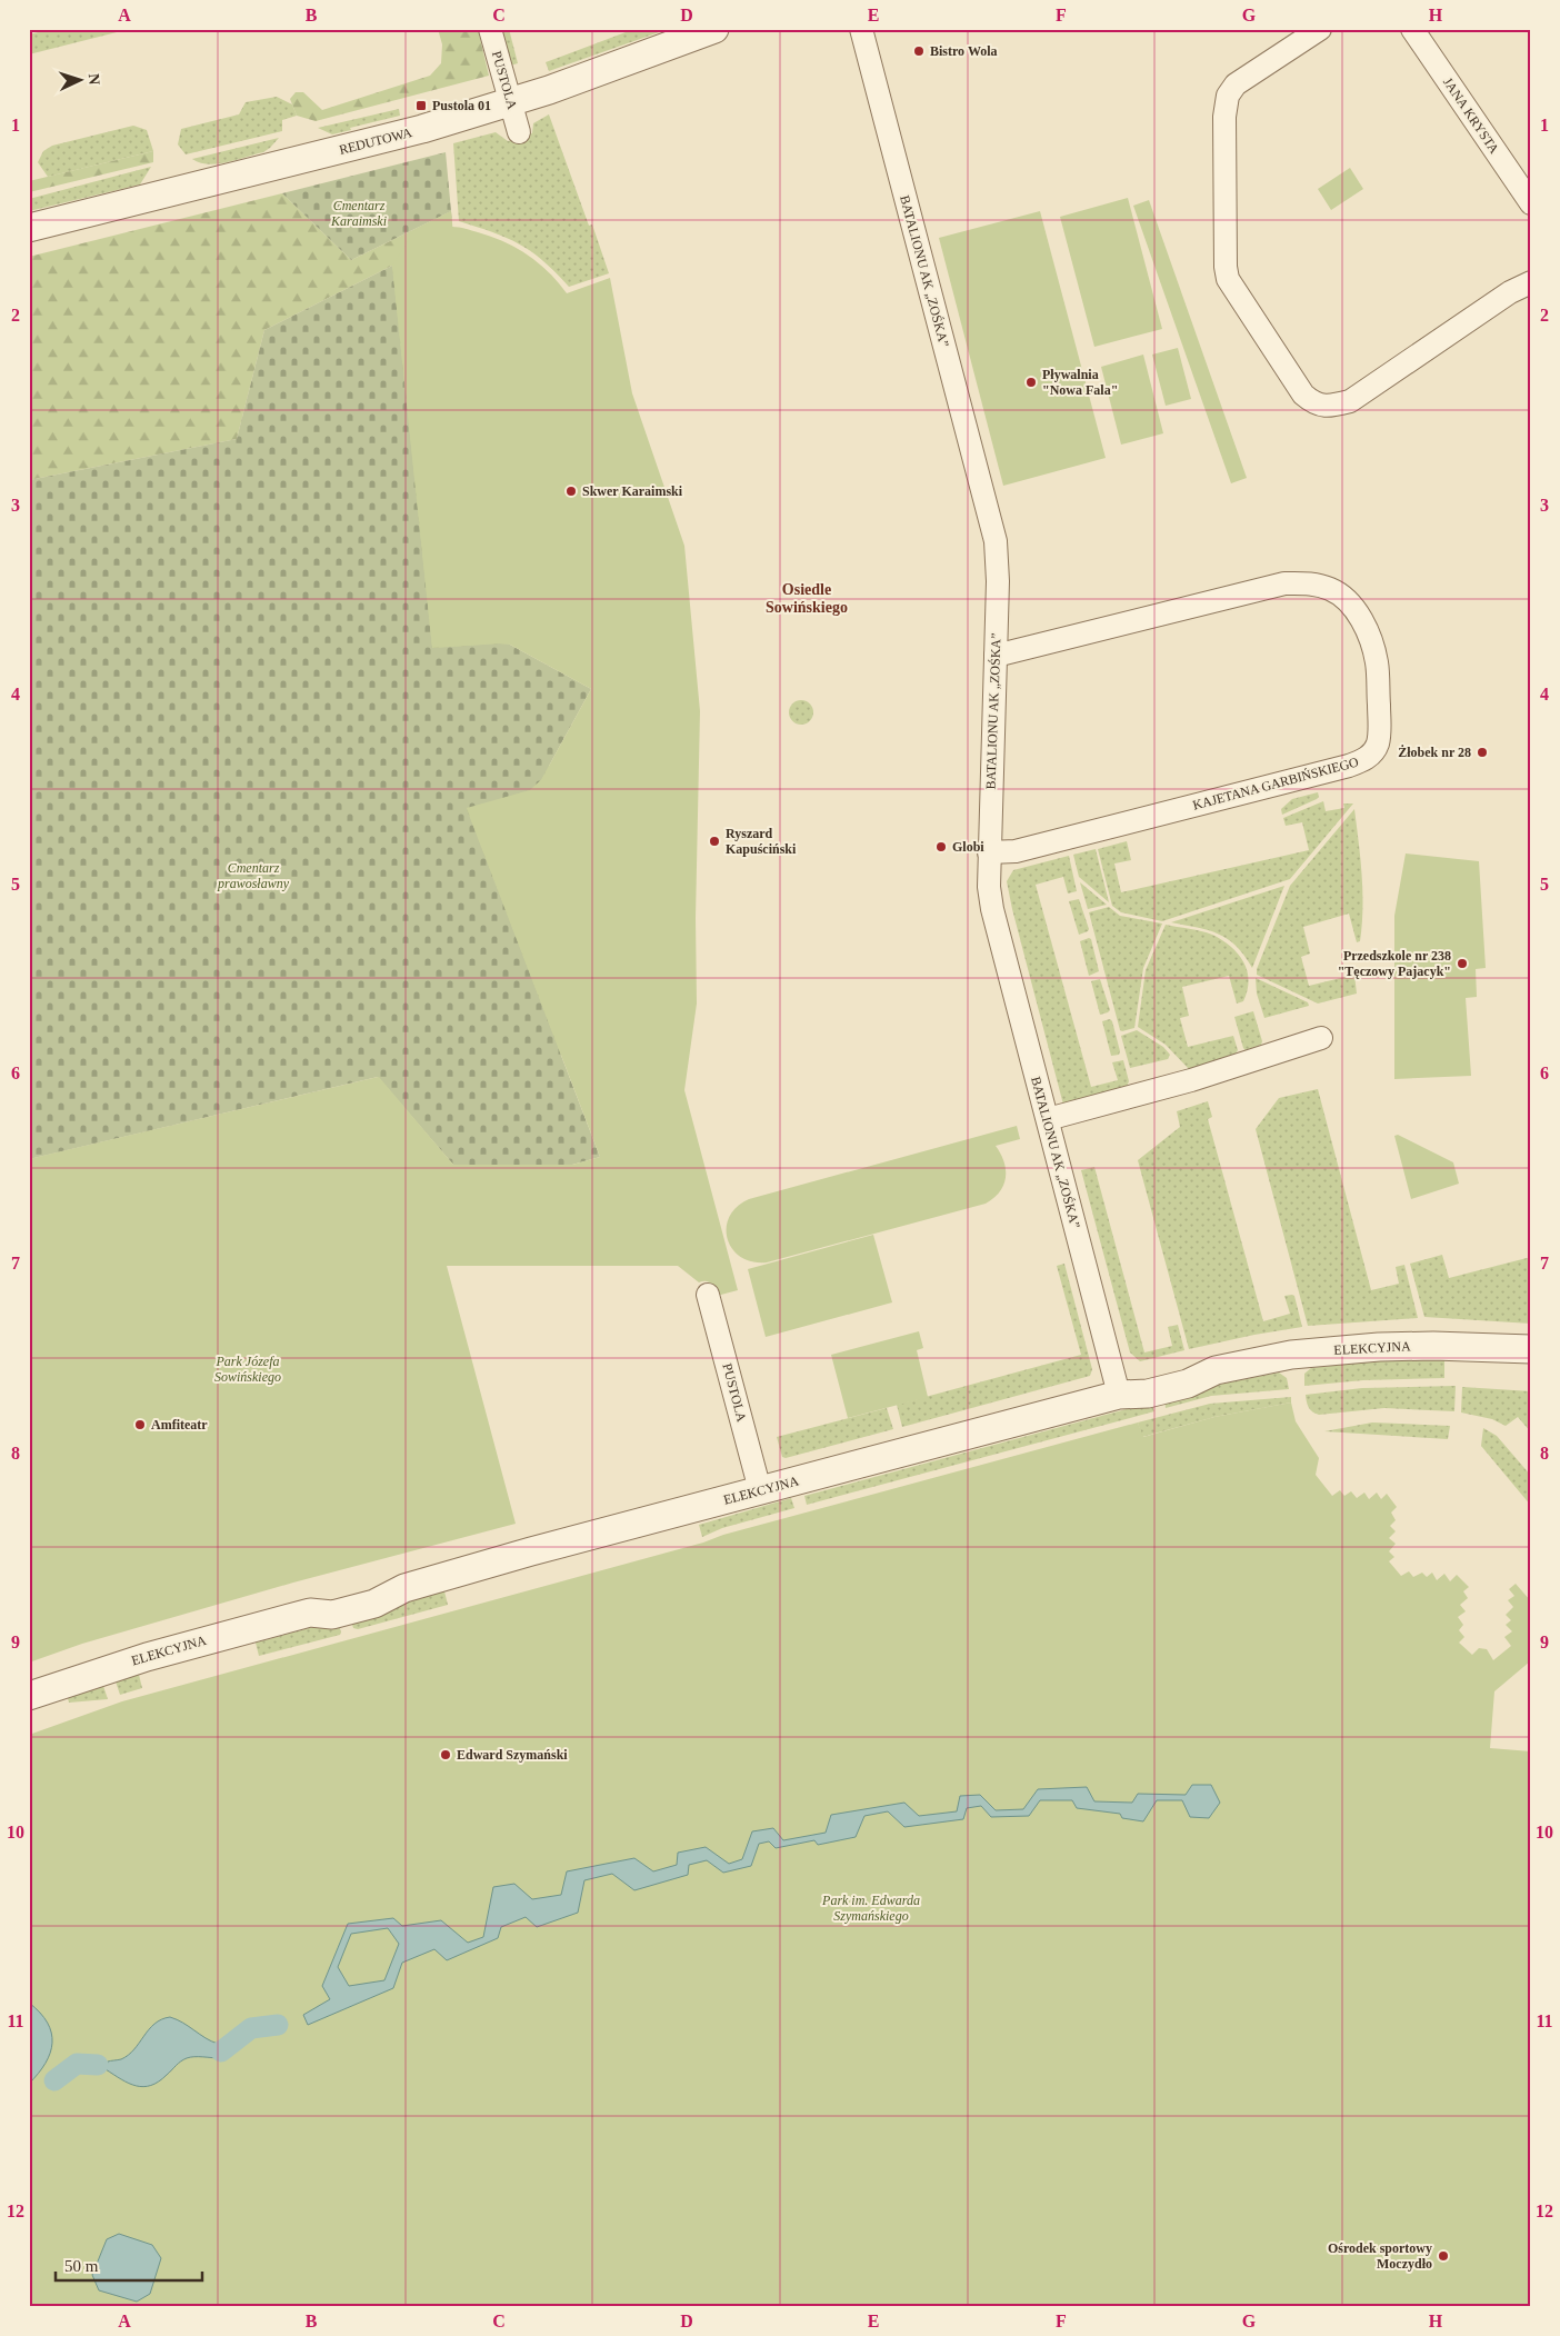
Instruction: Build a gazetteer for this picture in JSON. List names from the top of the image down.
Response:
{
  "streets": {
    "street": [
      "PUSTOLA",
      "JANA KRYSTA",
      "REDUTOWA",
      "BATALIONU AK „ZOŚKA”",
      "KAJETANA GARBIŃSKIEGO",
      "ELEKCYJNA"
    ]
  },
  "crossings": [
    ["PUSTOLA", "REDUTOWA"],
    ["PUSTOLA", "ELEKCYJNA"],
    ["BATALIONU AK „ZOŚKA”", "KAJETANA GARBIŃSKIEGO"],
    ["BATALIONU AK „ZOŚKA”", "ELEKCYJNA"]
  ],
  "districts": ["Osiedle Sowińskiego"],
  "parks": [
    "Cmentarz Karaimski",
    "Cmentarz prawosławny",
    "Park Józefa Sowińskiego",
    "Park im. Edwarda Szymańskiego"
  ],
  "places": {
    "other": [
      "Bistro Wola",
      "Pływalnia \"Nowa Fala\"",
      "Skwer Karaimski",
      "Żłobek nr 28",
      "Ryszard Kapuściński",
      "Globi",
      "Przedszkole nr 238 \"Tęczowy Pajacyk\"",
      "Amfiteatr",
      "Edward Szymański",
      "Ośrodek sportowy Moczydło"
    ],
    "transit": ["Pustola 01"]
  },
  "scale_bar": "50 m",
  "north": "right",
  "grid": {
    "columns": [
      "A",
      "B",
      "C",
      "D",
      "E",
      "F",
      "G",
      "H"
    ],
    "rows": [
      "1",
      "2",
      "3",
      "4",
      "5",
      "6",
      "7",
      "8",
      "9",
      "10",
      "11",
      "12"
    ]
  }
}
